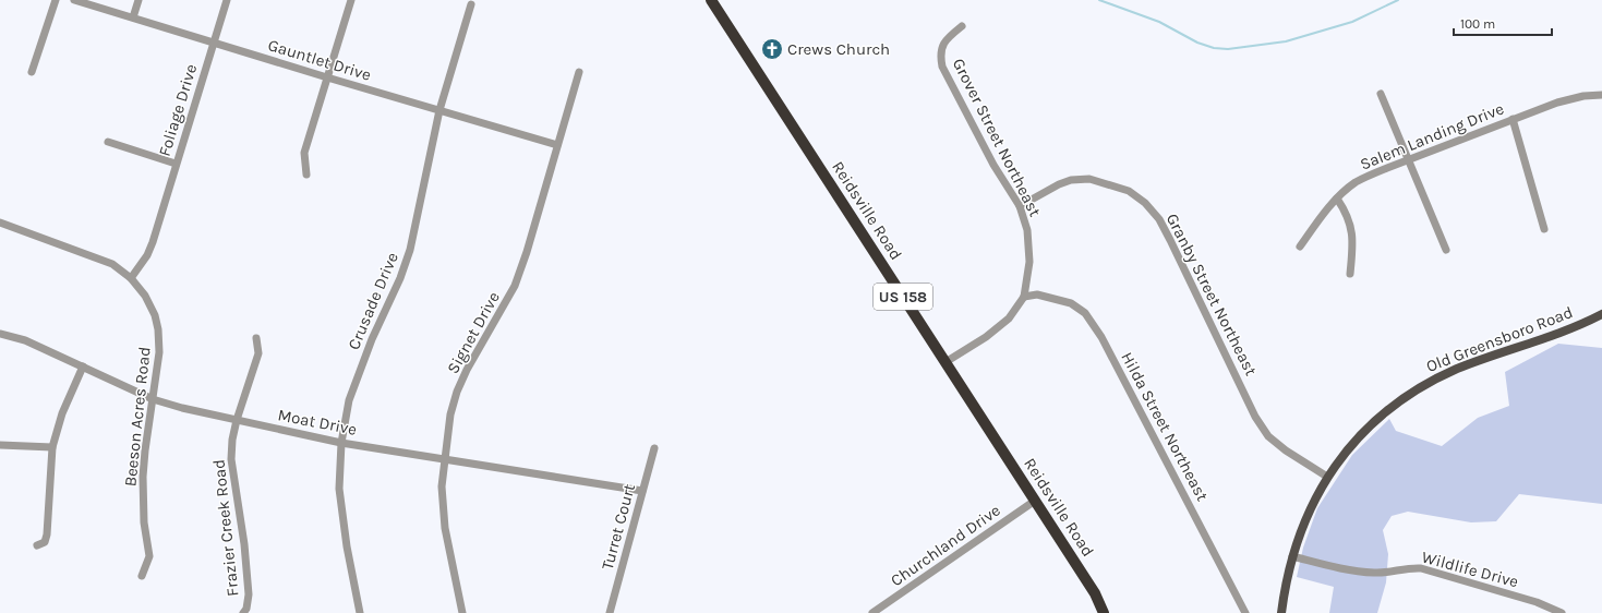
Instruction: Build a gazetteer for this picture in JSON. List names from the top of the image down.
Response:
{
  "streets": {
    "highway": ["Reidsville Road", "US 158"],
    "main road": ["Old Greensboro Road"],
    "street": [
      "Gauntlet Drive",
      "Foliage Drive",
      "Salem Landing Drive",
      "Grover Street Northeast",
      "Granby Street Northeast",
      "Crusade Drive",
      "Signet Drive",
      "Beeson Acres Road",
      "Moat Drive",
      "Hilda Street Northeast",
      "Turret Court",
      "Frazier Creek Road",
      "Churchland Drive",
      "Wildlife Drive"
    ]
  },
  "crossings": [
    ["Gauntlet Drive", "Foliage Drive"],
    ["Gauntlet Drive", "Crusade Drive"],
    ["Gauntlet Drive", "Signet Drive"],
    ["Foliage Drive", "Beeson Acres Road"],
    ["Grover Street Northeast", "Reidsville Road"],
    ["Grover Street Northeast", "Granby Street Northeast"],
    ["Grover Street Northeast", "Hilda Street Northeast"],
    ["Reidsville Road", "Churchland Drive"],
    ["Granby Street Northeast", "Old Greensboro Road"],
    ["Crusade Drive", "Moat Drive"],
    ["Signet Drive", "Moat Drive"],
    ["Old Greensboro Road", "Wildlife Drive"],
    ["Beeson Acres Road", "Moat Drive"],
    ["Moat Drive", "Turret Court"],
    ["Moat Drive", "Frazier Creek Road"]
  ],
  "places": {
    "church": ["Crews Church"]
  },
  "scale_bar": "100 m"
}
